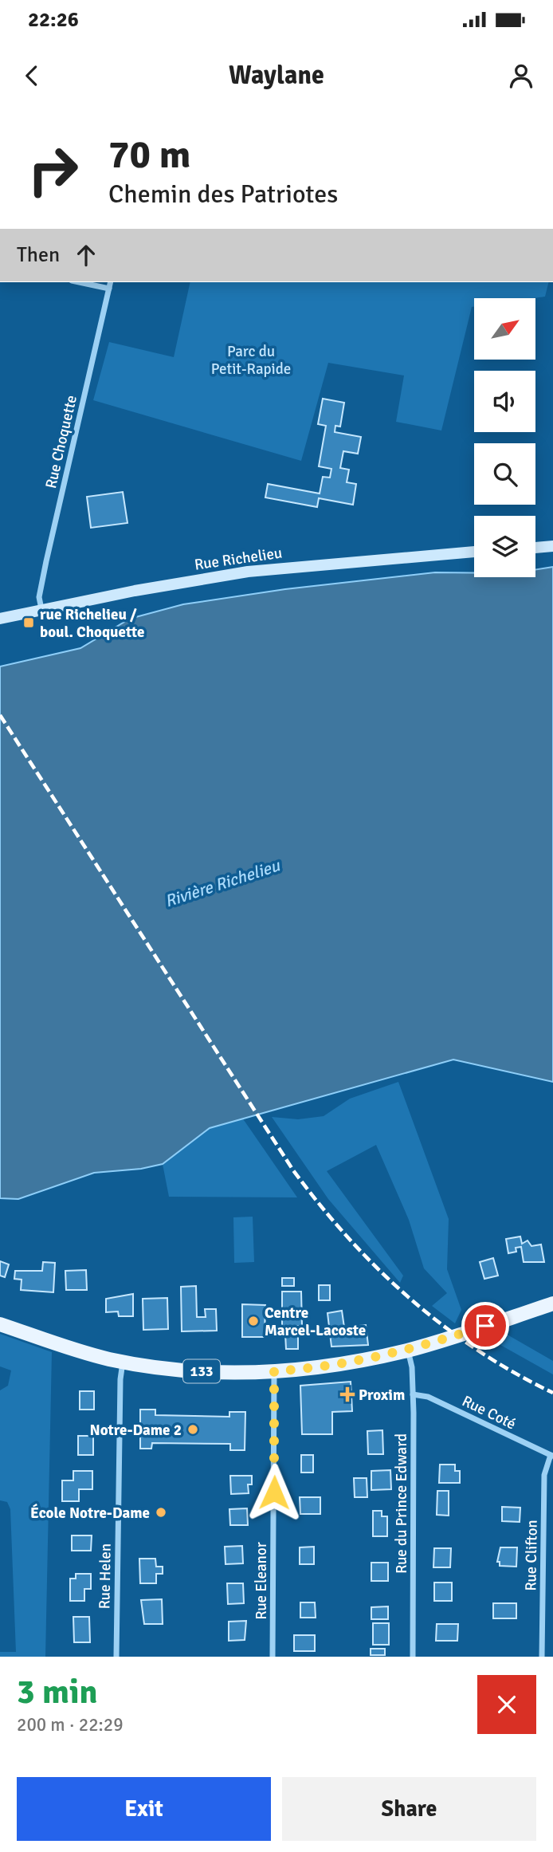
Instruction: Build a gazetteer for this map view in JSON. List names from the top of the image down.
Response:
{
  "streets": {
    "main road": ["Rue Richelieu", "133"],
    "street": [
      "Rue Choquette",
      "Rue Coté",
      "Rue du Prince Edward",
      "Rue Clifton",
      "Rue Helen",
      "Rue Eleanor"
    ]
  },
  "crossings": [
    ["Rue Choquette", "Rue Richelieu"],
    ["133", "Rue du Prince Edward"],
    ["133", "Rue Helen"],
    ["133", "Rue Eleanor"],
    ["Rue Coté", "Rue du Prince Edward"],
    ["Rue Coté", "Rue Clifton"]
  ],
  "water": ["Rivière Richelieu"],
  "parks": ["Parc du Petit-Rapide"],
  "places": {
    "transit": ["rue Richelieu / boul. Choquette"],
    "other": ["Centre Marcel-Lacoste", "Notre-Dame 2", "École Notre-Dame"],
    "health": ["Proxim"]
  },
  "north": "top right",
  "page": {
    "status": "22:26",
    "header": "Waylane",
    "turn": ["70 m", "Chemin des Patriotes"],
    "then": "Then",
    "heading": ["3 min", "200 m · 22:29"],
    "buttons": ["Exit", "Share"]
  }
}
